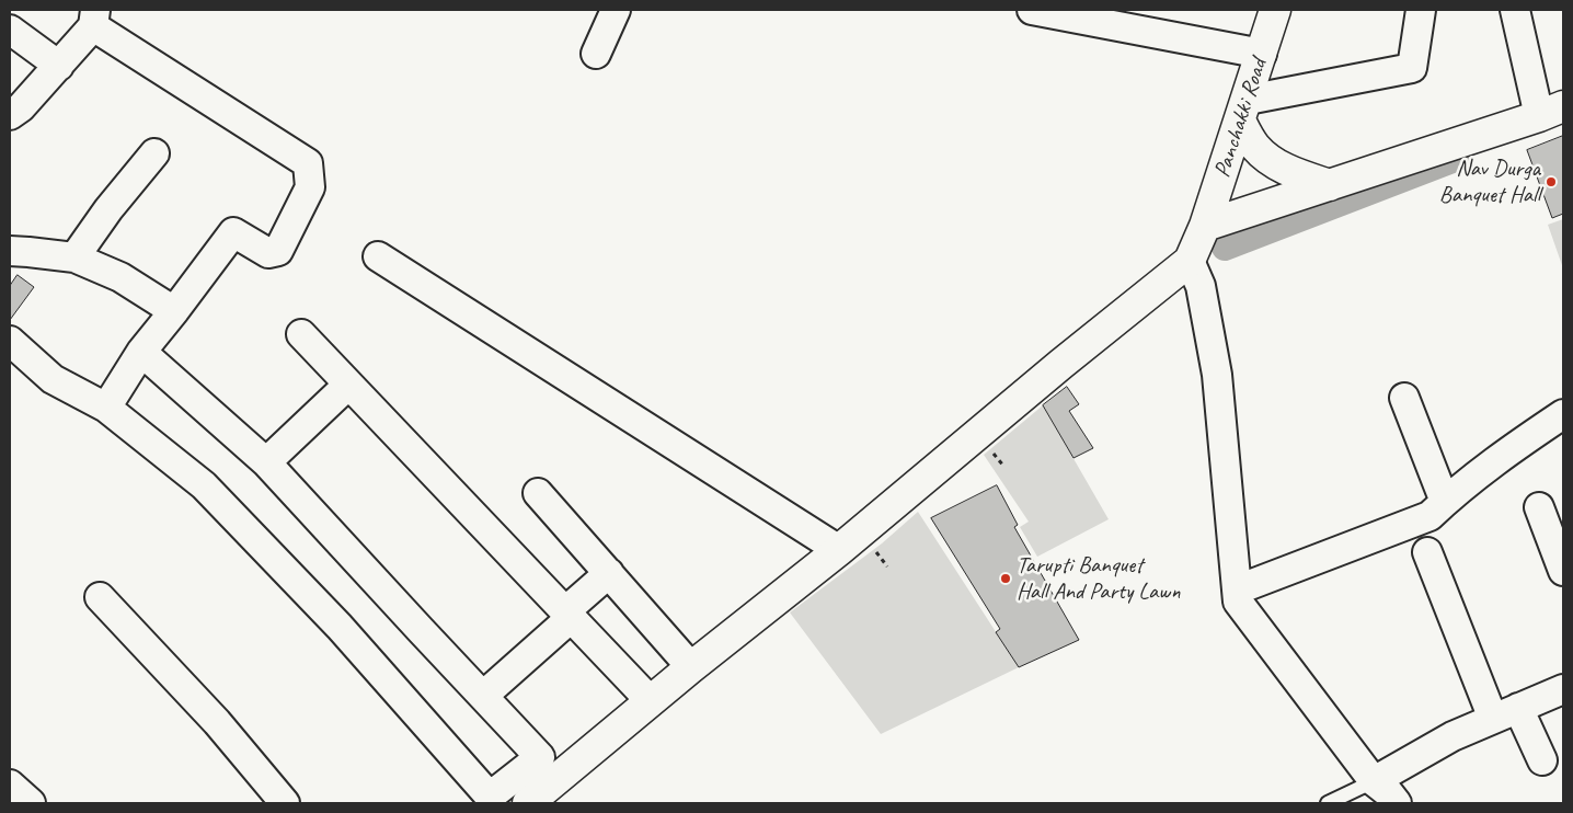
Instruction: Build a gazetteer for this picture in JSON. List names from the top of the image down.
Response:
{
  "streets": {
    "main road": ["Panchakki Road"]
  },
  "places": ["Nav Durga Banquet Hall", "Tarupti Banquet Hall And Party Lawn"]
}
